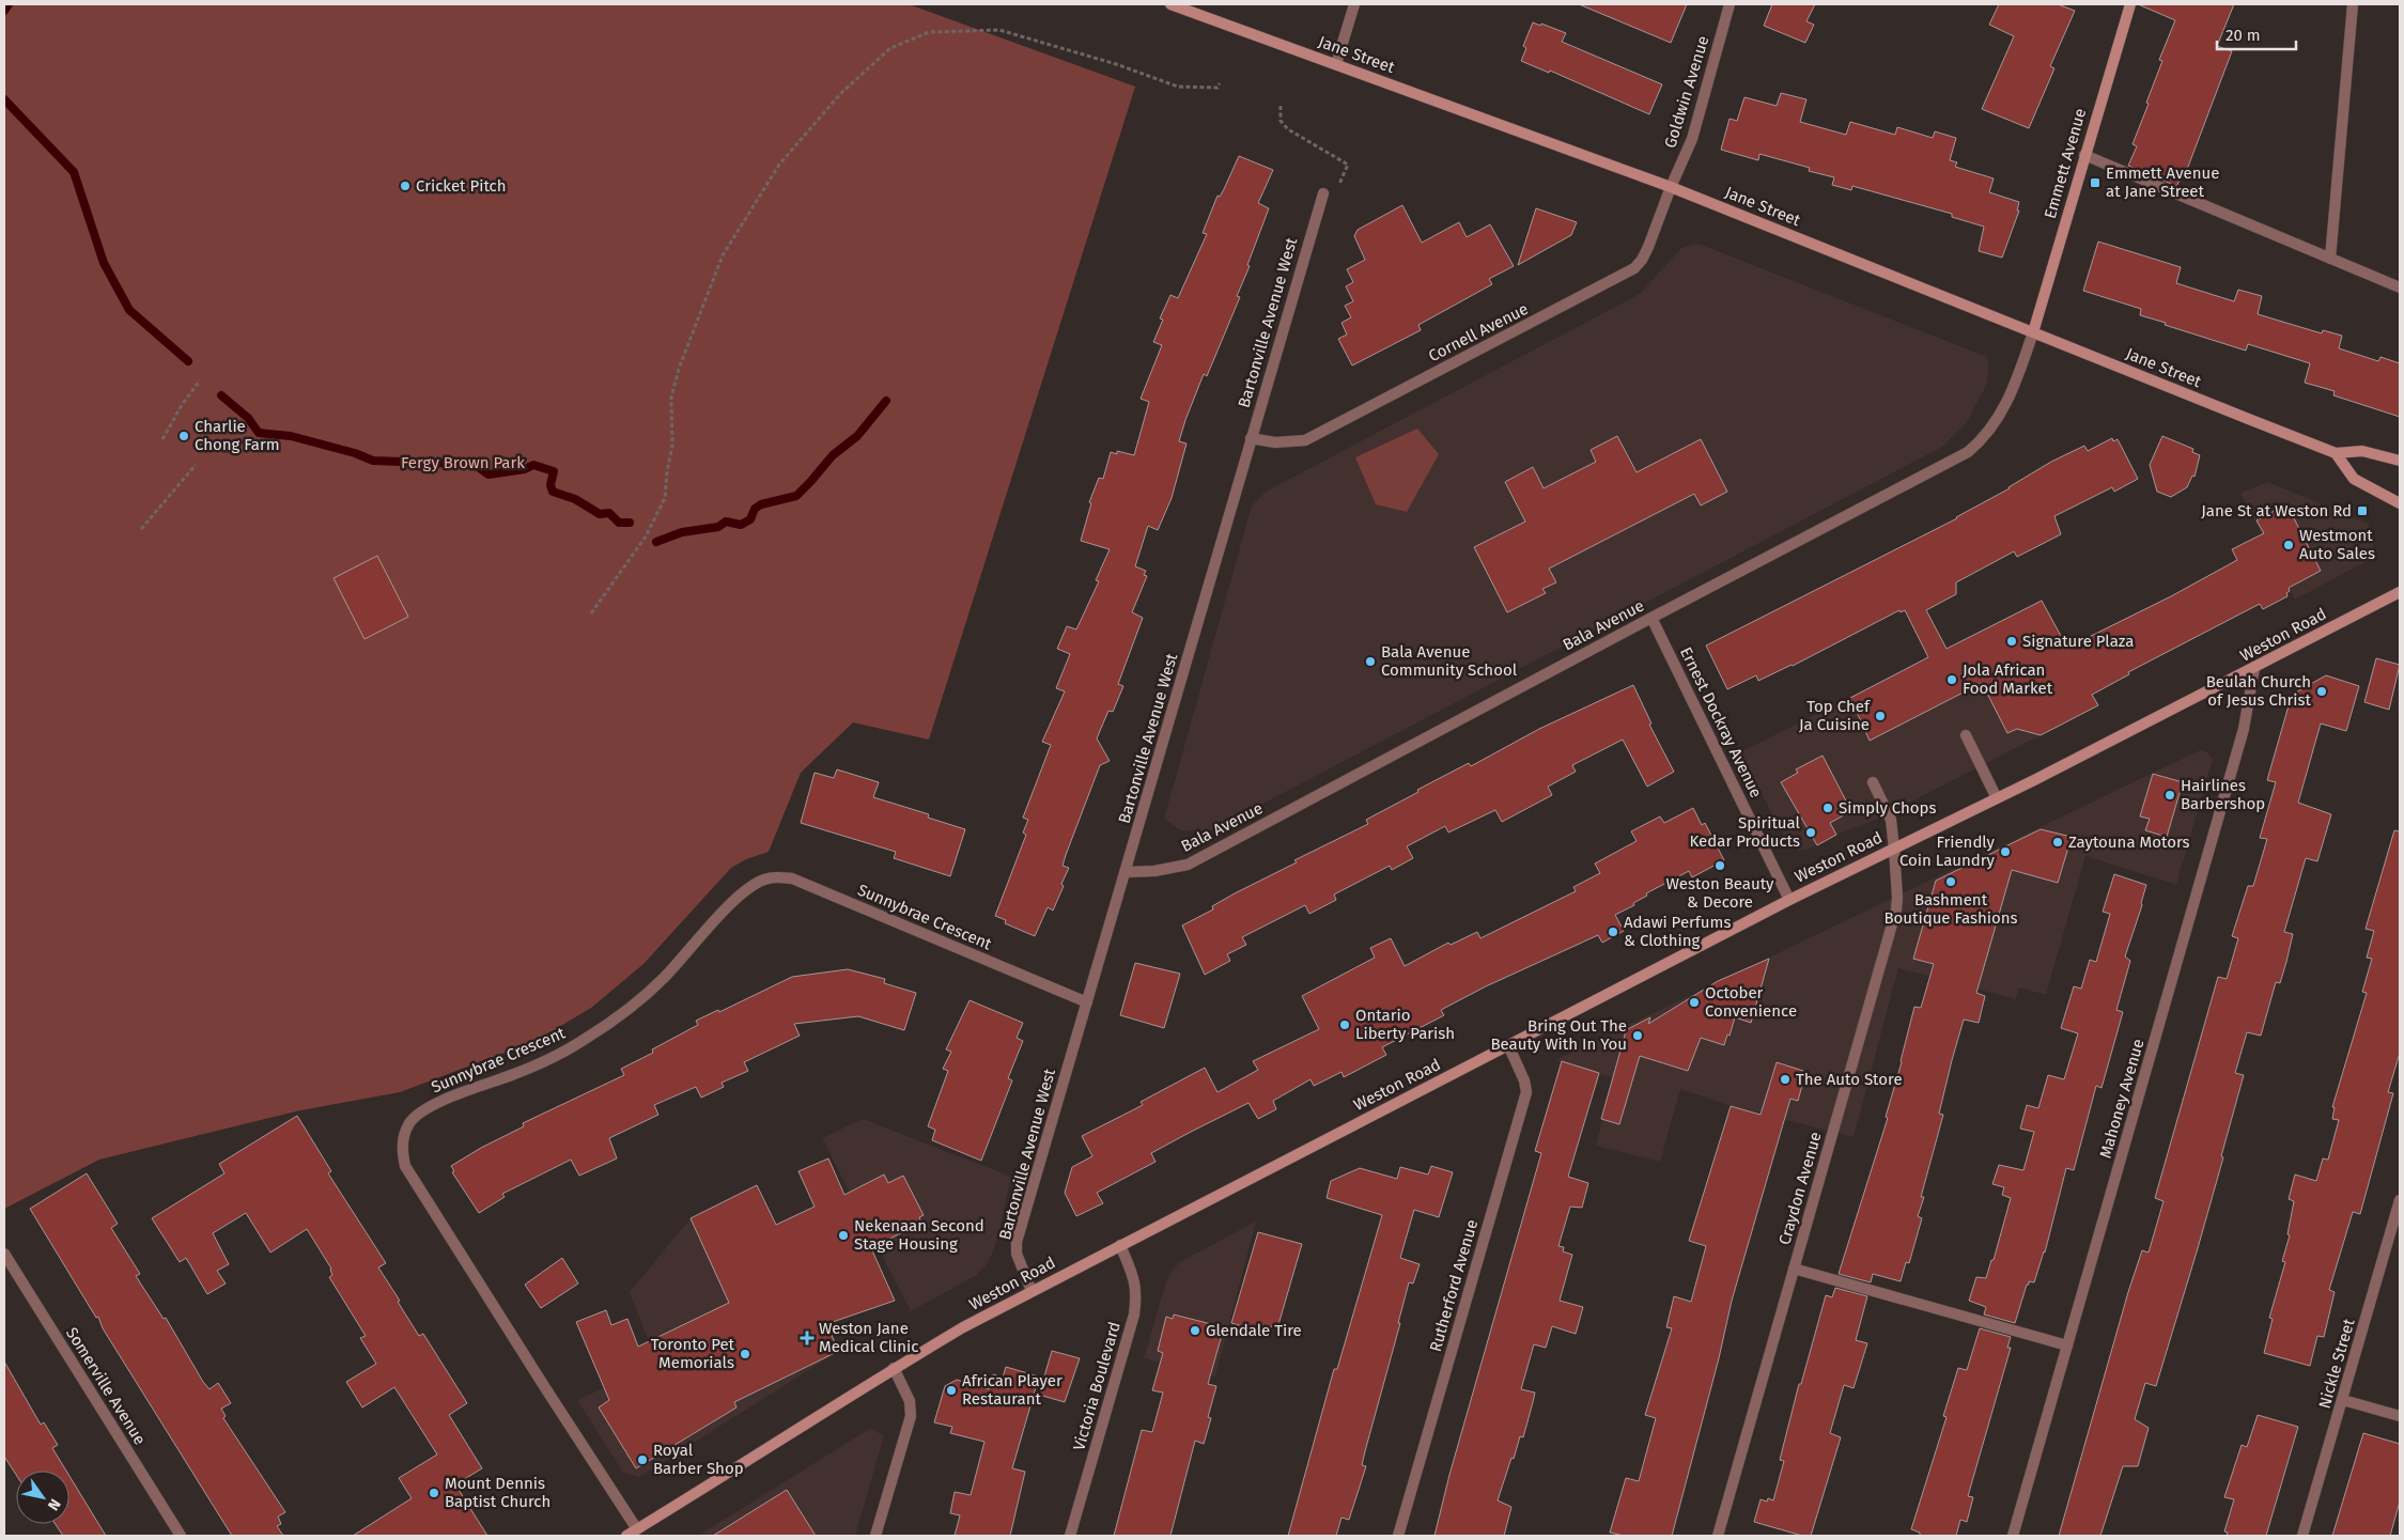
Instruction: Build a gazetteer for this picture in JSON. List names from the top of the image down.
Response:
{
  "streets": {
    "main road": ["Jane Street", "Emmett Avenue", "Weston Road"],
    "street": [
      "Goldwin Avenue",
      "Bartonville Avenue West",
      "Cornell Avenue",
      "Bala Avenue",
      "Ernest Dockray Avenue",
      "Sunnybrae Crescent",
      "Mahoney Avenue",
      "Craydon Avenue",
      "Rutherford Avenue",
      "Nickle Street",
      "Somerville Avenue",
      "Victoria Boulevard"
    ]
  },
  "crossings": [
    ["Jane Street", "Goldwin Avenue"],
    ["Jane Street", "Emmett Avenue"],
    ["Jane Street", "Cornell Avenue"],
    ["Jane Street", "Bala Avenue"],
    ["Goldwin Avenue", "Cornell Avenue"],
    ["Emmett Avenue", "Bala Avenue"],
    ["Bartonville Avenue West", "Cornell Avenue"],
    ["Bartonville Avenue West", "Bala Avenue"],
    ["Bartonville Avenue West", "Weston Road"],
    ["Bartonville Avenue West", "Sunnybrae Crescent"],
    ["Bala Avenue", "Ernest Dockray Avenue"],
    ["Weston Road", "Ernest Dockray Avenue"],
    ["Weston Road", "Sunnybrae Crescent"],
    ["Weston Road", "Mahoney Avenue"],
    ["Weston Road", "Craydon Avenue"],
    ["Weston Road", "Rutherford Avenue"],
    ["Weston Road", "Victoria Boulevard"]
  ],
  "parks": ["Fergy Brown Park"],
  "places": {
    "transit": ["Emmett Avenue at Jane Street", "Jane St at Weston Rd"],
    "other": [
      "Cricket Pitch",
      "Charlie Chong Farm",
      "Westmont Auto Sales",
      "Signature Plaza",
      "Bala Avenue Community School",
      "Jola African Food Market",
      "Beulah Church of Jesus Christ",
      "Top Chef Ja Cuisine",
      "Hairlines Barbershop",
      "Simply Chops",
      "Spiritual Kedar Products",
      "Zaytouna Motors",
      "Friendly Coin Laundry",
      "Weston Beauty & Decore",
      "Bashment Boutique Fashions",
      "Adawi Perfums & Clothing",
      "October Convenience",
      "Ontario Liberty Parish",
      "Bring Out The Beauty With In You",
      "The Auto Store",
      "Nekenaan Second Stage Housing",
      "Glendale Tire",
      "Toronto Pet Memorials",
      "African Player Restaurant",
      "Royal Barber Shop",
      "Mount Dennis Baptist Church"
    ],
    "health": ["Weston Jane Medical Clinic"]
  },
  "scale_bar": "20 m",
  "north": "bottom right"
}
